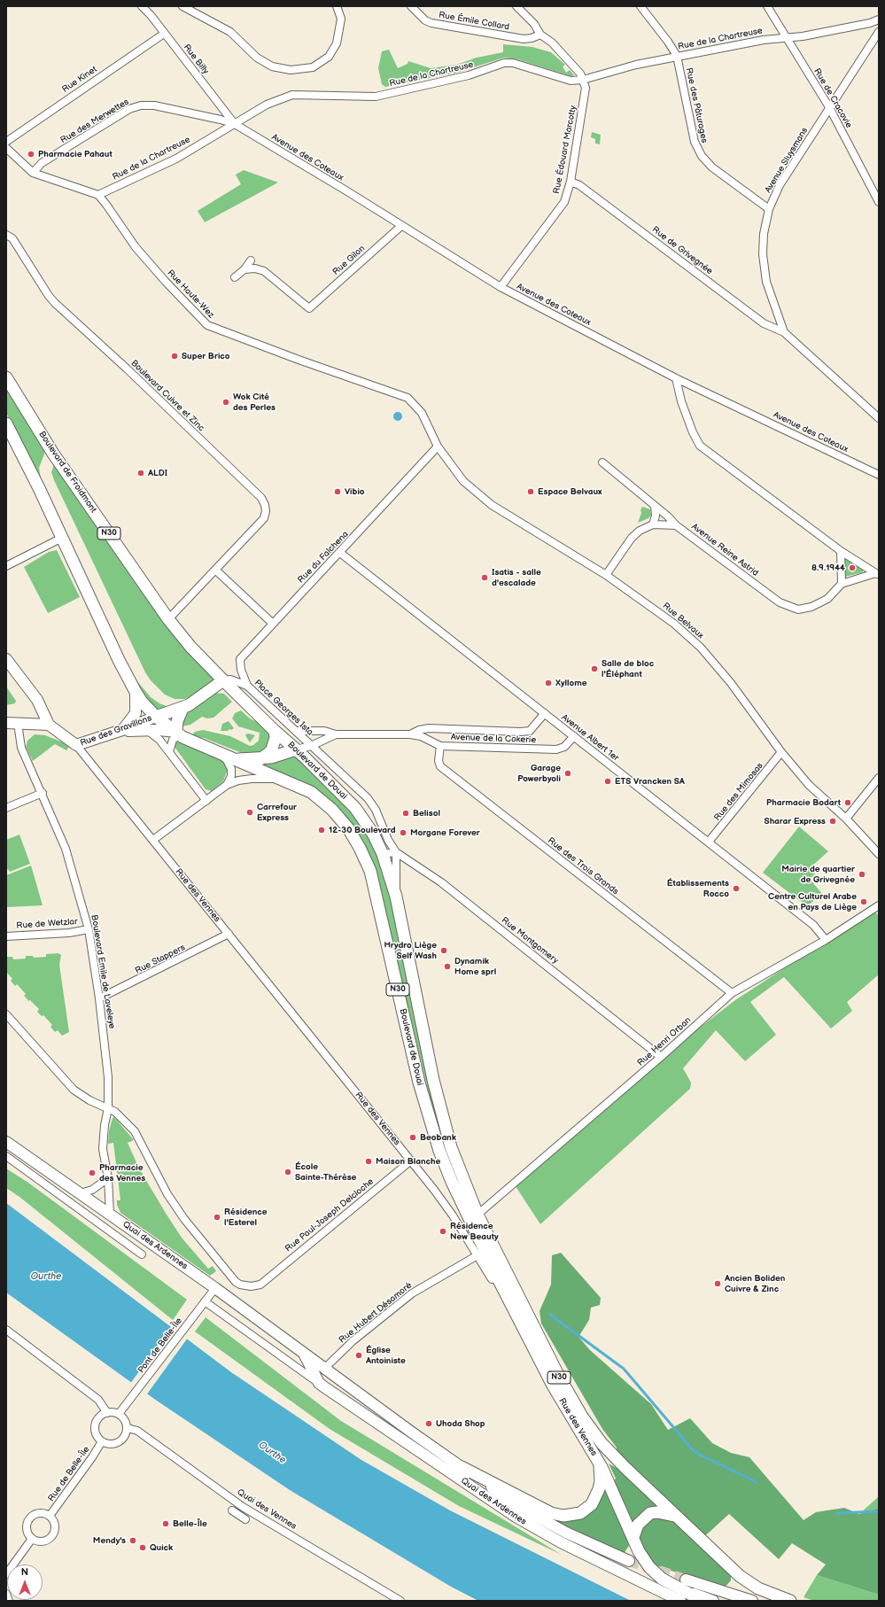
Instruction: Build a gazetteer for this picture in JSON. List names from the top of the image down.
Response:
{
  "streets": {
    "main road": [
      "Boulevard de Froidmont",
      "N30",
      "Rue des Gravillons",
      "Boulevard de Douai",
      "Rue des Vennes",
      "Quai des Ardennes"
    ],
    "street": [
      "Rue Émile Collard",
      "Rue de la Chartreuse",
      "Rue Billy",
      "Rue Kinet",
      "Rue de Cracovie",
      "Rue des Pâturages",
      "Rue des Merwettes",
      "Rue Édouard Marcotty",
      "Avenue des Coteaux",
      "Avenue Sluysmans",
      "Rue de Grivegnée",
      "Rue Gilon",
      "Rue Haute-Wez",
      "Boulevard Cuivre et Zinc",
      "Avenue Reine Astrid",
      "Rue du Falchena",
      "Rue Belvaux",
      "Place Georges Ista",
      "Avenue Albert 1er",
      "Avenue de la Cokerie",
      "Rue des Mimosas",
      "Rue des Trois Grands",
      "Rue de Wetzlar",
      "Rue Montgomery",
      "Rue Stappers",
      "Boulevard Emile de Laveleye",
      "Rue Henri Orban",
      "Rue Paul-Joseph Delcloche",
      "Rue Hubert Désamoré",
      "Pont de Belle-Île",
      "Rue de Belle-Île",
      "Quai des Vennes"
    ]
  },
  "crossings": [
    ["Rue de la Chartreuse", "Rue Billy"],
    ["Rue de la Chartreuse", "Rue de Cracovie"],
    ["Rue de la Chartreuse", "Rue des Pâturages"],
    ["Rue de la Chartreuse", "Rue des Merwettes"],
    ["Rue de la Chartreuse", "Rue Édouard Marcotty"],
    ["Rue de la Chartreuse", "Avenue des Coteaux"],
    ["Rue de la Chartreuse", "Rue Haute-Wez"],
    ["Rue Billy", "Rue Kinet"],
    ["Rue Billy", "Rue des Merwettes"],
    ["Rue Billy", "Avenue des Coteaux"],
    ["Rue de Cracovie", "Avenue Sluysmans"],
    ["Rue des Pâturages", "Avenue Sluysmans"],
    ["Rue des Merwettes", "Avenue des Coteaux"],
    ["Rue Édouard Marcotty", "Avenue des Coteaux"],
    ["Rue Édouard Marcotty", "Rue de Grivegnée"],
    ["Avenue des Coteaux", "Rue Gilon"],
    ["Avenue des Coteaux", "Avenue Reine Astrid"],
    ["Avenue Sluysmans", "Rue de Grivegnée"],
    ["Rue Haute-Wez", "Rue du Falchena"],
    ["Rue Haute-Wez", "Rue Belvaux"],
    ["Boulevard Cuivre et Zinc", "Boulevard de Froidmont"],
    ["Boulevard de Froidmont", "Place Georges Ista"],
    ["Boulevard de Froidmont", "Boulevard de Douai"],
    ["N30", "Rue des Gravillons"],
    ["N30", "Boulevard de Douai"],
    ["Rue du Falchena", "Rue Belvaux"],
    ["Rue du Falchena", "Place Georges Ista"],
    ["Rue du Falchena", "Avenue Albert 1er"],
    ["Rue Belvaux", "Rue des Mimosas"],
    ["Place Georges Ista", "Avenue de la Cokerie"],
    ["Place Georges Ista", "Boulevard de Douai"],
    ["Rue des Gravillons", "Boulevard de Douai"],
    ["Rue des Gravillons", "Rue des Vennes"],
    ["Avenue Albert 1er", "Avenue de la Cokerie"],
    ["Avenue Albert 1er", "Rue des Mimosas"],
    ["Avenue Albert 1er", "Rue Henri Orban"],
    ["Avenue de la Cokerie", "Boulevard de Douai"],
    ["Avenue de la Cokerie", "Rue des Trois Grands"],
    ["Boulevard de Douai", "Rue des Vennes"],
    ["Boulevard de Douai", "Rue Montgomery"],
    ["Boulevard de Douai", "Rue Henri Orban"],
    ["Rue des Trois Grands", "Rue Henri Orban"],
    ["Rue des Vennes", "Rue Stappers"],
    ["Rue des Vennes", "Rue Henri Orban"],
    ["Rue des Vennes", "Rue Paul-Joseph Delcloche"],
    ["Rue des Vennes", "Quai des Ardennes"],
    ["Rue des Vennes", "Rue Hubert Désamoré"],
    ["Rue de Wetzlar", "Boulevard Emile de Laveleye"],
    ["Rue Montgomery", "Rue Henri Orban"],
    ["Rue Stappers", "Boulevard Emile de Laveleye"],
    ["Boulevard Emile de Laveleye", "Rue Paul-Joseph Delcloche"],
    ["Boulevard Emile de Laveleye", "Quai des Ardennes"],
    ["Quai des Ardennes", "Rue Hubert Désamoré"],
    ["Quai des Ardennes", "Pont de Belle-Île"],
    ["Pont de Belle-Île", "Rue de Belle-Île"],
    ["Pont de Belle-Île", "Quai des Vennes"],
    ["Rue de Belle-Île", "Quai des Vennes"]
  ],
  "water": ["Ourthe"],
  "places": [
    "Pharmacie Pahaut",
    "Super Brico",
    "Wok Cité des Perles",
    "ALDI",
    "Vibio",
    "Espace Belvaux",
    "8.9.1944",
    "Isatis - salle d'escalade",
    "Salle de bloc l'Éléphant",
    "Xyllome",
    "Garage Powerbyoli",
    "ETS Vrancken SA",
    "Pharmacie Bodart",
    "Carrefour Express",
    "Belisol",
    "Sharar Express",
    "12-30 Boulevard",
    "Morgane Forever",
    "Mairie de quartier de Grivegnée",
    "Établissements Rocco",
    "Centre Culturel Arabe en Pays de Liège",
    "Hrydro Liège Self Wash",
    "Dynamik Home sprl",
    "Beobank",
    "Maison Blanche",
    "École Sainte-Thérèse",
    "Pharmacie des Vennes",
    "Résidence l'Esterel",
    "Résidence New Beauty",
    "Ancien Boliden Cuivre & Zinc",
    "Église Antoiniste",
    "Uhoda Shop",
    "Belle-Île",
    "Mendy's",
    "Quick"
  ],
  "north": "top"
}
